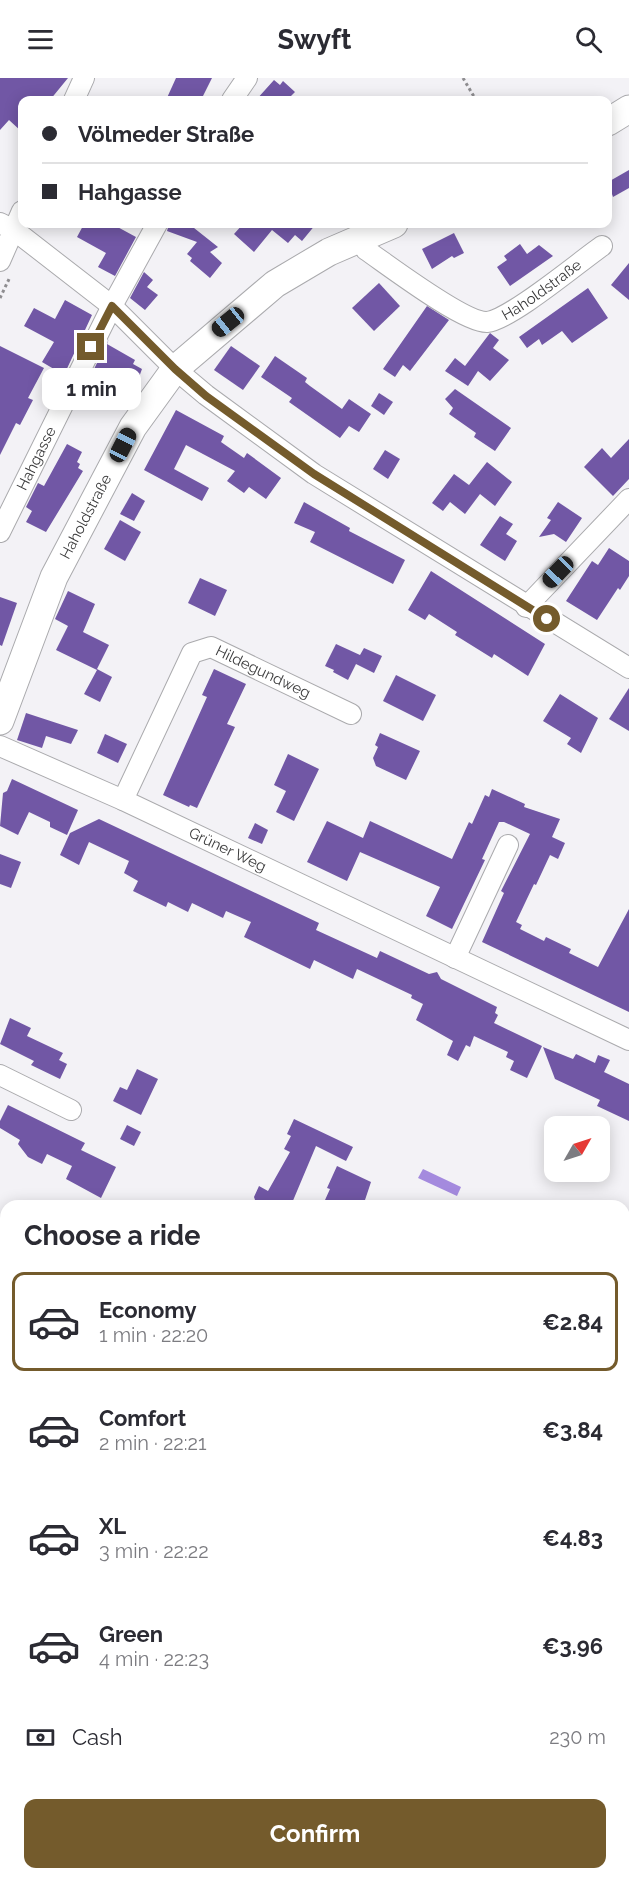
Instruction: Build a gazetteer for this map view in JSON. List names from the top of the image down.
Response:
{
  "streets": {
    "street": [
      "Haholdstraße",
      "Hahgasse",
      "Hildegundweg",
      "Grüner Weg"
    ]
  },
  "crossings": [
    ["Hildegundweg", "Grüner Weg"]
  ],
  "north": "top right",
  "page": {
    "header": "Swyft",
    "banner": ["Völmeder Straße", "Hahgasse"],
    "bubble": "1 min",
    "heading": "Choose a ride",
    "list": [
      {
        "name": "Economy",
        "note": "1 min · 22:20",
        "value": "€2.84"
      },
      {
        "name": "Comfort",
        "note": "2 min · 22:21",
        "value": "€3.84"
      },
      {
        "name": "XL",
        "note": "3 min · 22:22",
        "value": "€4.83"
      },
      {
        "name": "Green",
        "note": "4 min · 22:23",
        "value": "€3.96"
      }
    ],
    "pay": ["Cash", "230 m"],
    "buttons": "Confirm"
  }
}
